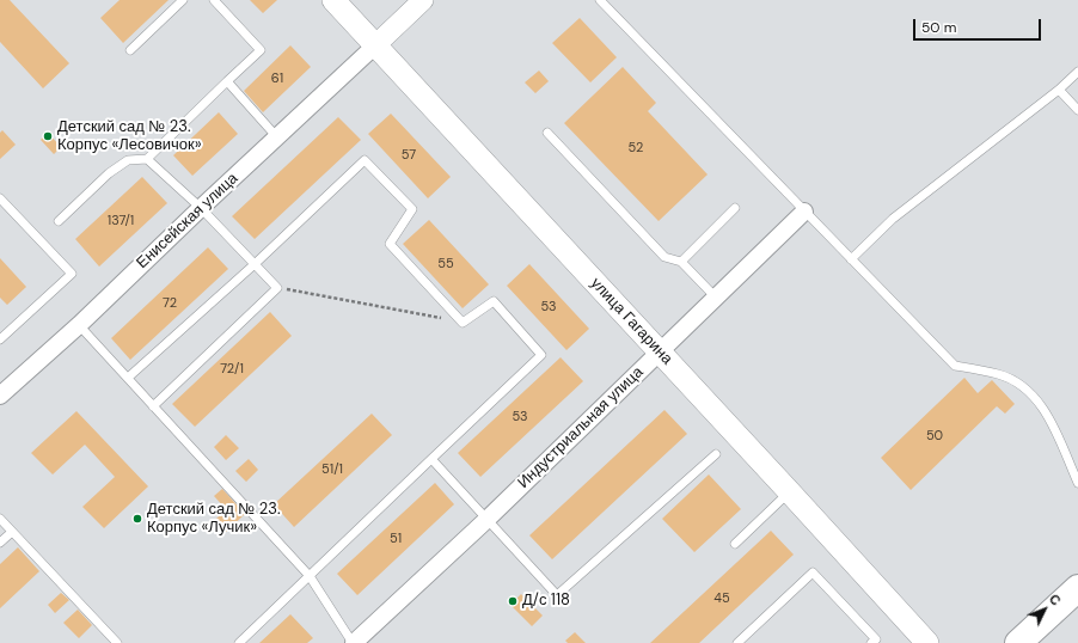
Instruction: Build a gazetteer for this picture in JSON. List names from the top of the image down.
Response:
{
  "streets": {
    "main road": ["улица Гагарина"],
    "street": ["Енисейская улица", "Индустриальная улица"]
  },
  "crossings": [
    ["Енисейская улица", "улица Гагарина"],
    ["улица Гагарина", "Индустриальная улица"]
  ],
  "places": ["Детский сад № 23. Корпус «Лесовичок»", "Детский сад № 23. Корпус «Лучик»", "Д/с 118"],
  "house_numbers": [
    "61",
    "52",
    "57",
    "137/1",
    "55",
    "72",
    "53",
    "72/1",
    "53",
    "50",
    "51/1",
    "51",
    "45"
  ],
  "scale_bar": "50 m",
  "north": "top right"
}
